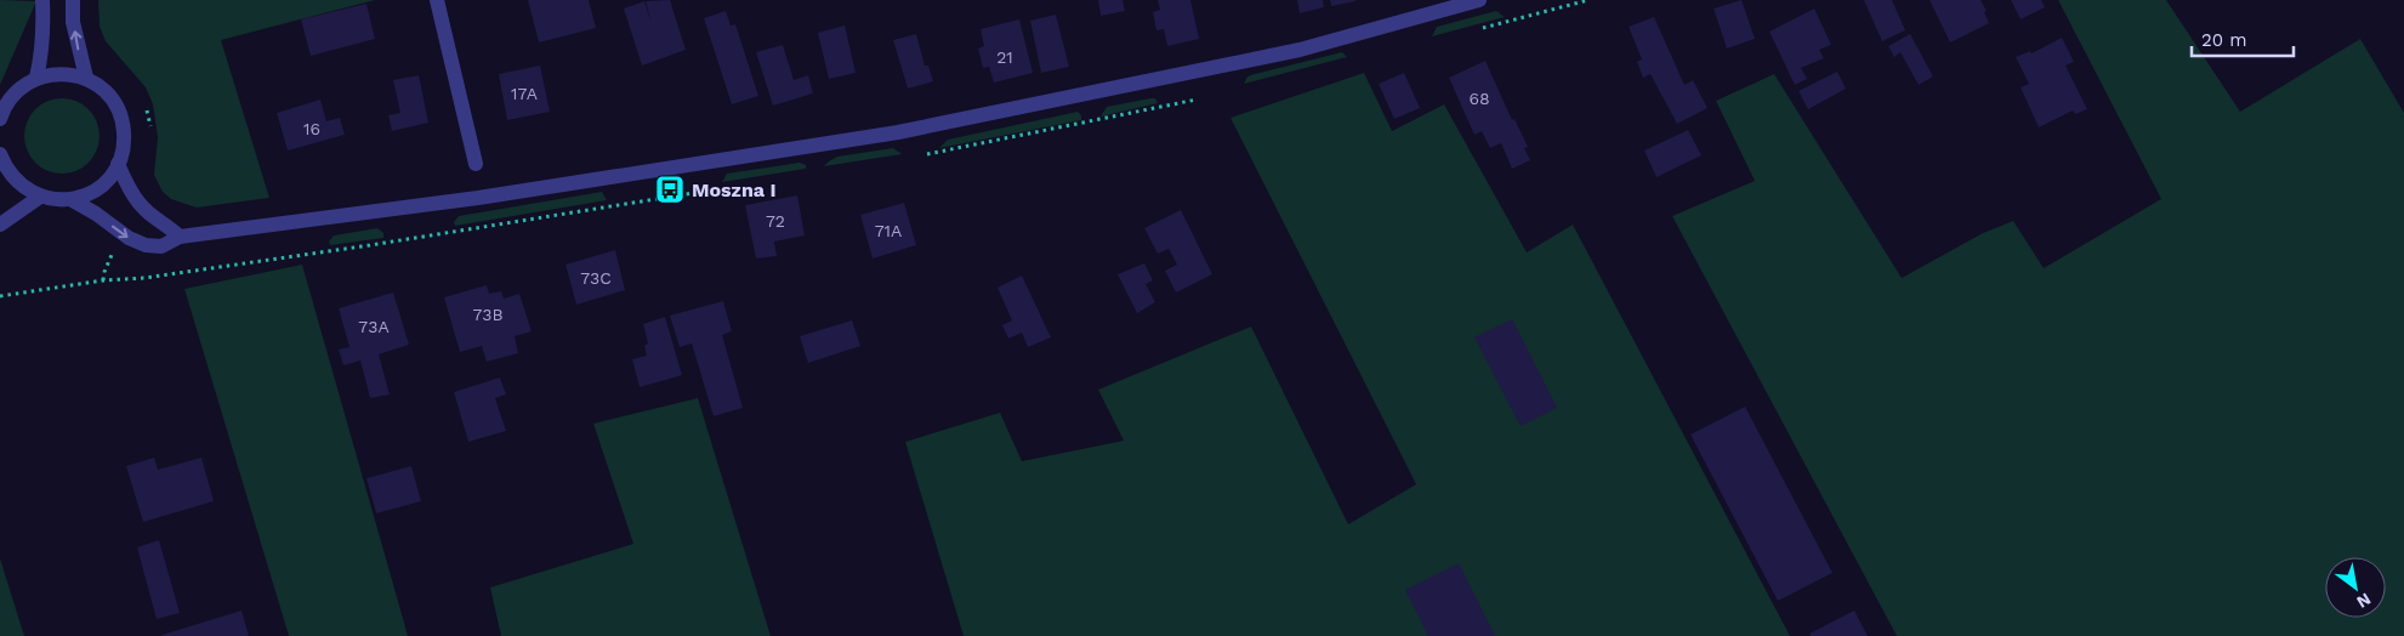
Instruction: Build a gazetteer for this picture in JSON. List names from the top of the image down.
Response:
{
  "places": {
    "bus stop": ["Moszna I"]
  },
  "house_numbers": [
    "21",
    "17A",
    "68",
    "16",
    "72",
    "71A",
    "73C",
    "73B",
    "73A"
  ],
  "scale_bar": "20 m",
  "north": "bottom right"
}
